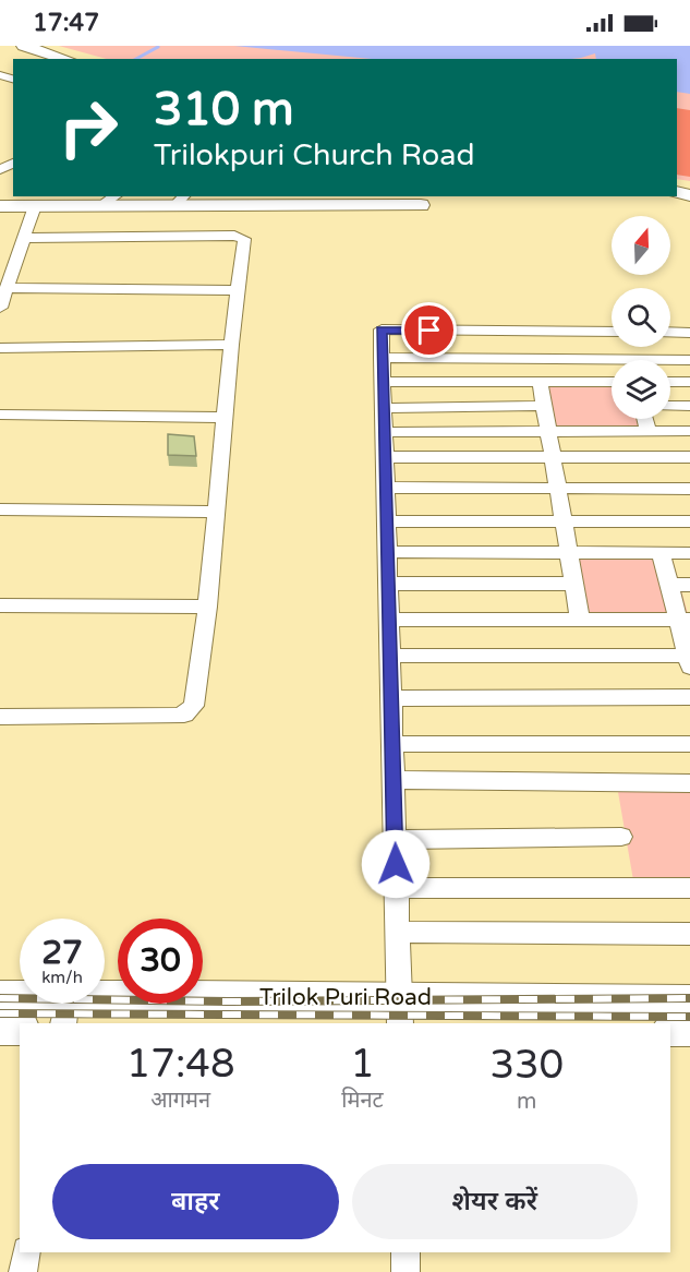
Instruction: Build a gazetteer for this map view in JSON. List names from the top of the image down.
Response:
{
  "streets": {
    "street": ["Trilok Puri Road"]
  },
  "north": "top",
  "page": {
    "status": "17:47",
    "turn": ["310 m", "Trilokpuri Church Road"],
    "speed": "27 km/h",
    "limit": "30",
    "eta": [
      "17:48",
      "आगमन",
      "1",
      "मिनट",
      "330",
      "m"
    ],
    "buttons": ["बाहर", "शेयर करें"]
  }
}
